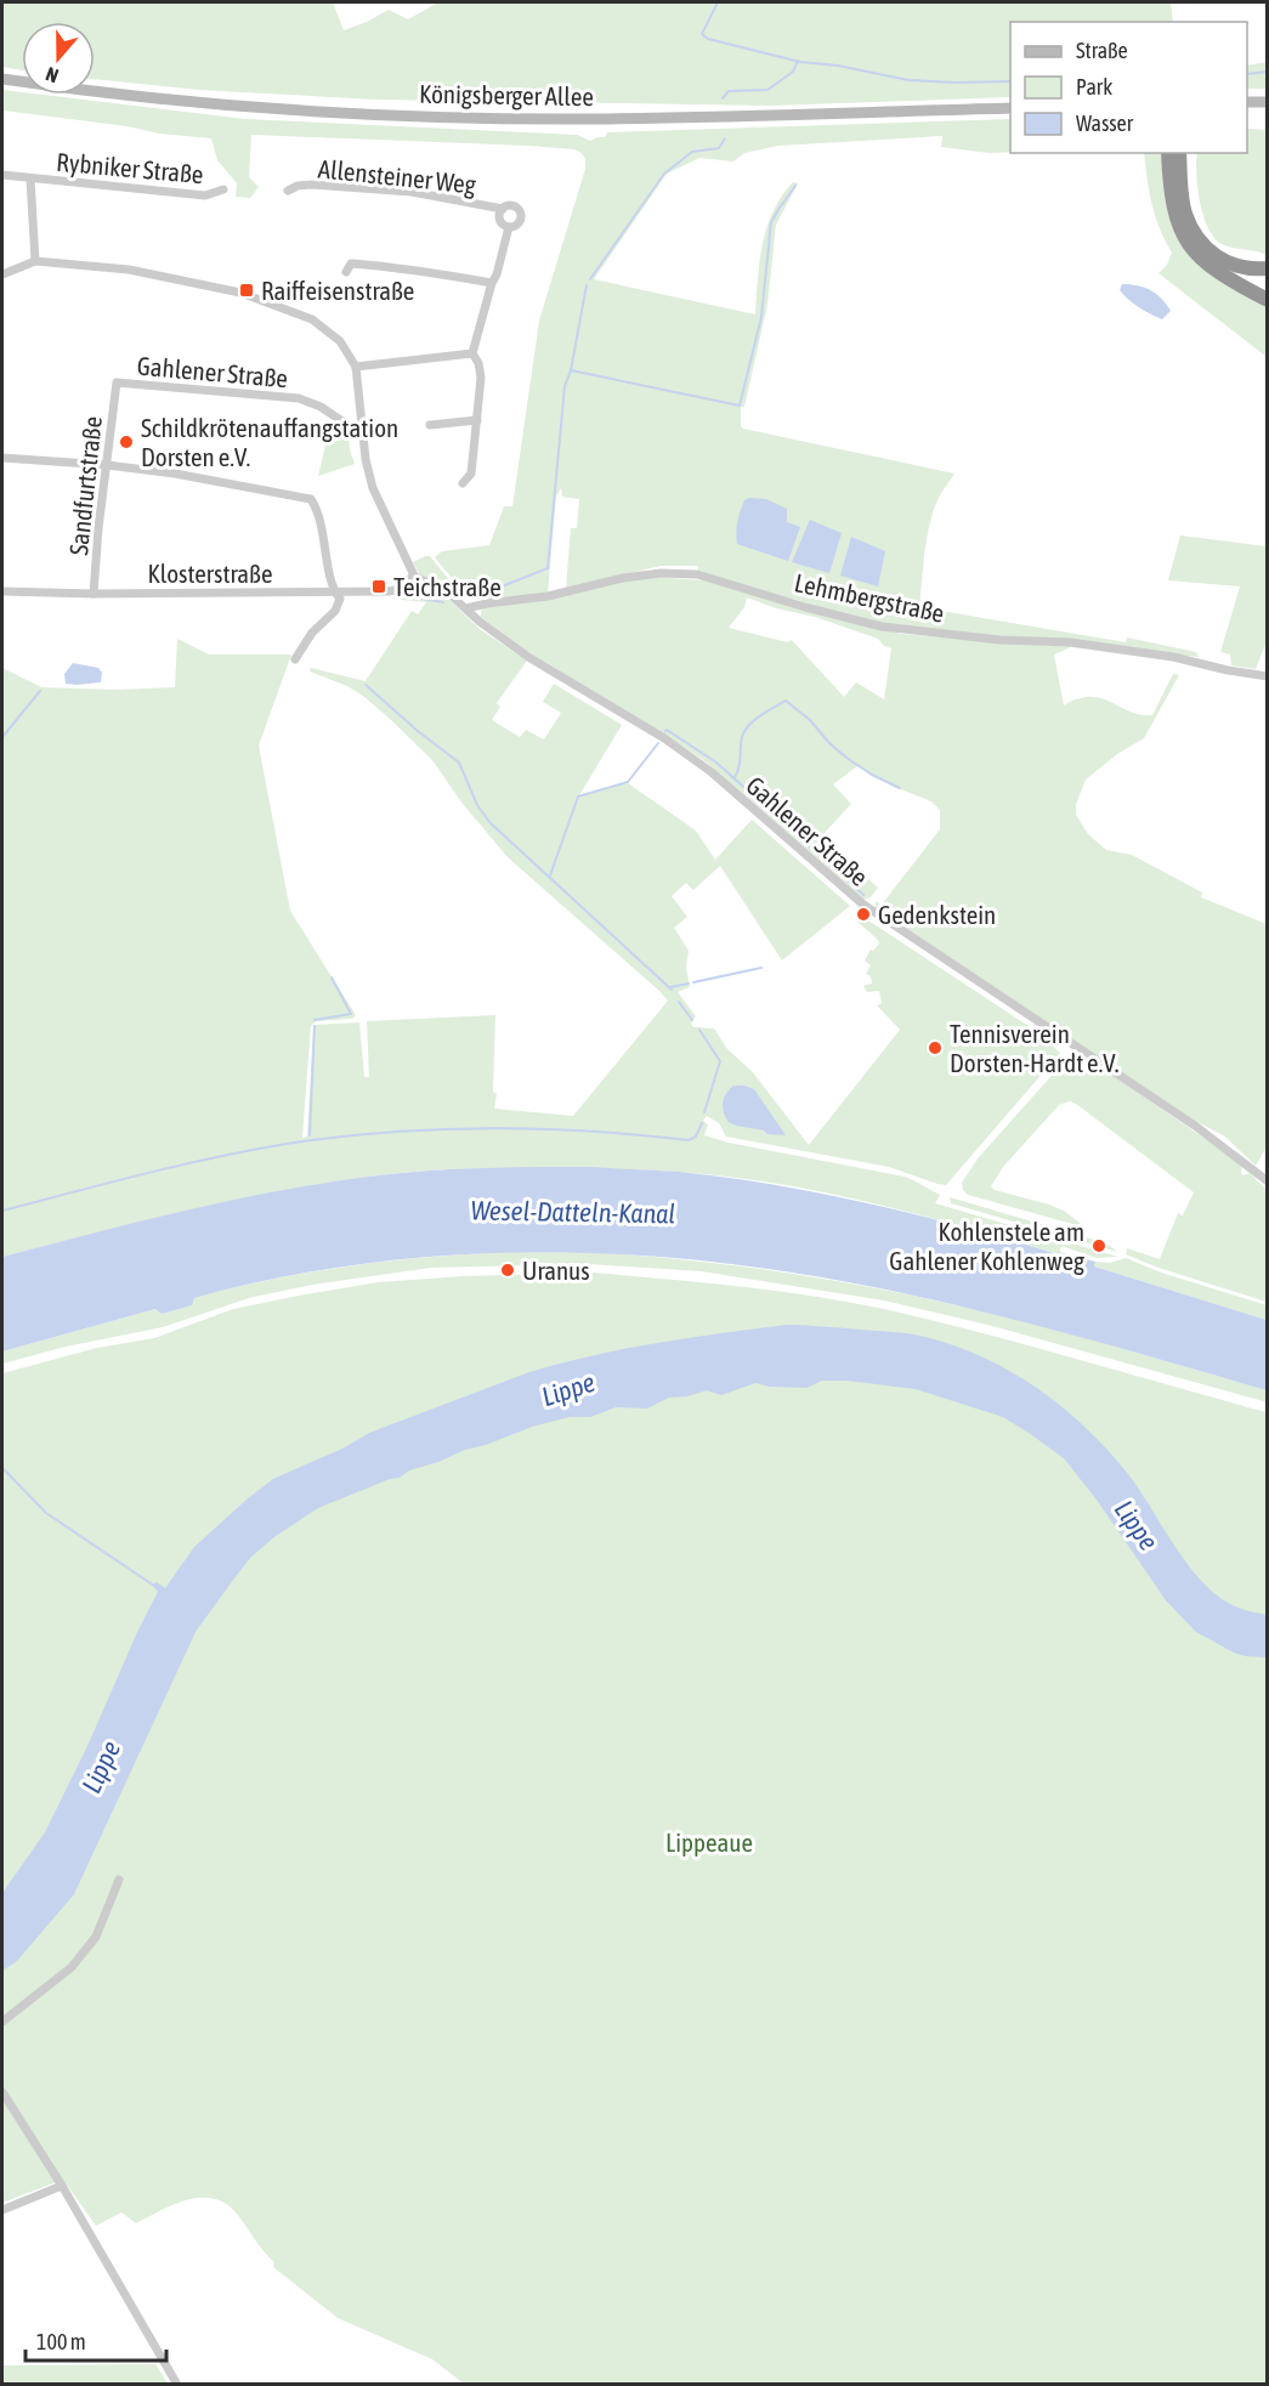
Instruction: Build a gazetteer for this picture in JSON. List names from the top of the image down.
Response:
{
  "streets": {
    "main road": ["Königsberger Allee"],
    "street": [
      "Rybniker Straße",
      "Allensteiner Weg",
      "Gahlener Straße",
      "Sandfurtstraße",
      "Klosterstraße",
      "Lehmbergstraße"
    ]
  },
  "crossings": [
    ["Gahlener Straße", "Sandfurtstraße"],
    ["Gahlener Straße", "Klosterstraße"],
    ["Gahlener Straße", "Lehmbergstraße"],
    ["Sandfurtstraße", "Klosterstraße"]
  ],
  "water": ["Wesel-Datteln-Kanal", "Lippe"],
  "parks": ["Lippeaue"],
  "places": {
    "transit": ["Raiffeisenstraße", "Teichstraße"],
    "other": [
      "Schildkrötenauffangstation Dorsten e.V.",
      "Gedenkstein",
      "Tennisverein Dorsten-Hardt e.V.",
      "Kohlenstele am Gahlener Kohlenweg",
      "Uranus"
    ]
  },
  "legend": ["Straße", "Park", "Wasser"],
  "scale_bar": "100 m",
  "north": "bottom"
}
